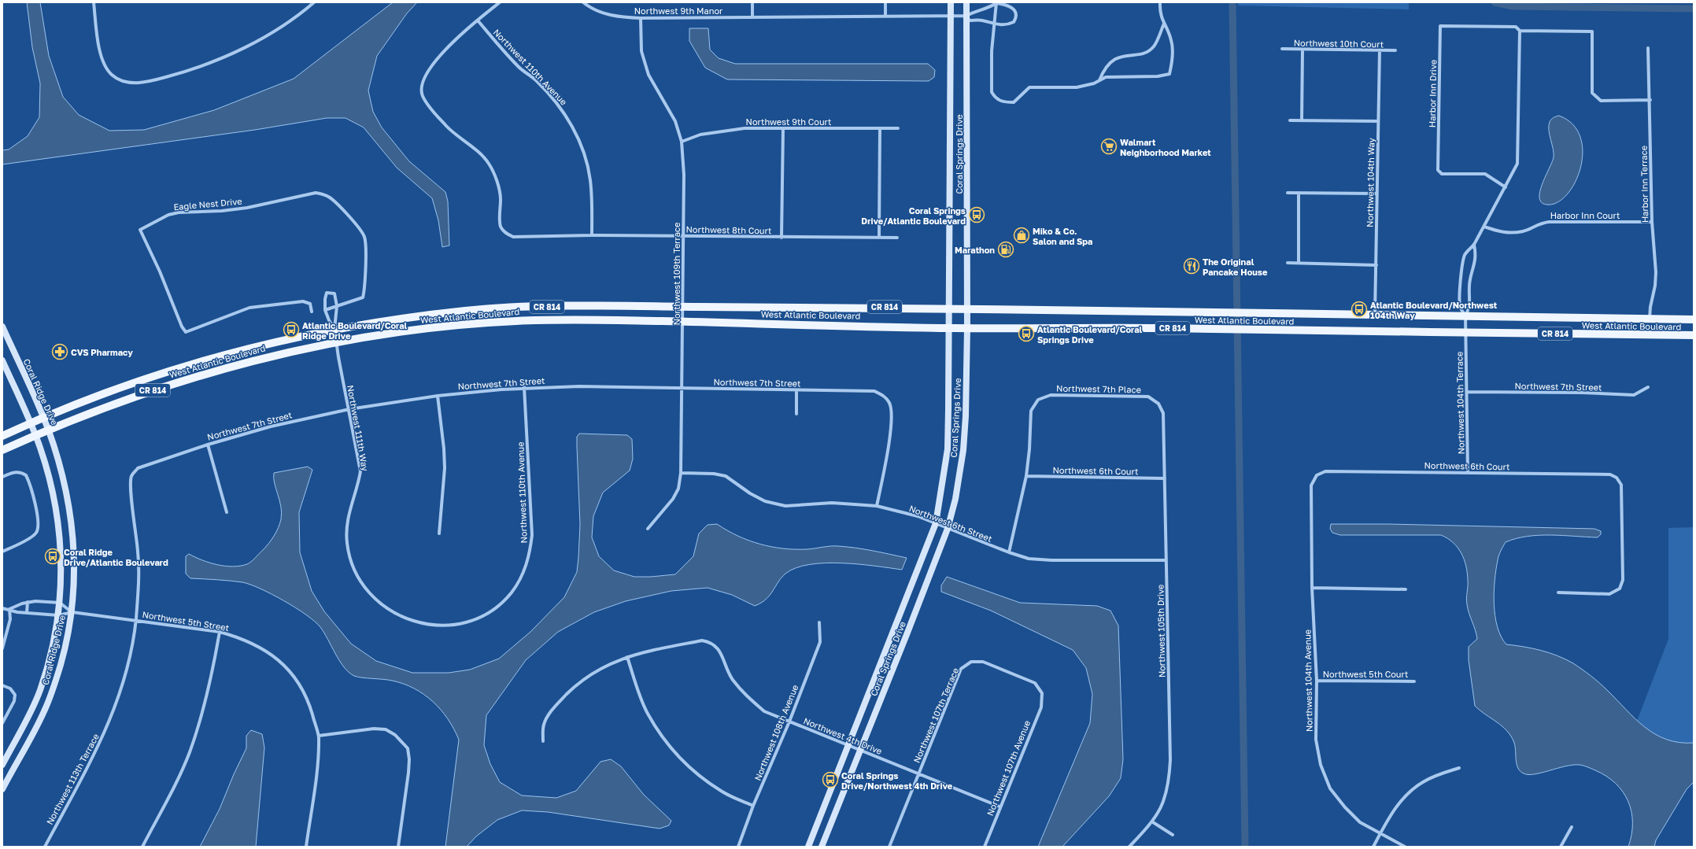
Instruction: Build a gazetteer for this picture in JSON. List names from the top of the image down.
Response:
{
  "streets": {
    "main road": [
      "Coral Springs Drive",
      "CR 814",
      "West Atlantic Boulevard",
      "Coral Ridge Drive"
    ],
    "street": [
      "Northwest 9th Manor",
      "Northwest 10th Court",
      "Northwest 110th Avenue",
      "Harbor Inn Drive",
      "Northwest 9th Court",
      "Northwest 104th Way",
      "Harbor Inn Terrace",
      "Eagle Nest Drive",
      "Harbor Inn Court",
      "Northwest 8th Court",
      "Northwest 109th Terrace",
      "Northwest 7th Street",
      "Northwest 7th Place",
      "Northwest 104th Terrace",
      "Northwest 111th Way",
      "Northwest 6th Court",
      "Northwest 6th Street",
      "Northwest 5th Street",
      "Northwest 105th Drive",
      "Northwest 5th Court",
      "Northwest 104th Avenue",
      "Northwest 107th Terrace",
      "Northwest 108th Avenue",
      "Northwest 4th Drive",
      "Northwest 107th Avenue",
      "Northwest 113th Terrace"
    ]
  },
  "crossings": [
    ["Northwest 9th Manor", "Coral Springs Drive"],
    ["Northwest 9th Manor", "Northwest 109th Terrace"],
    ["Northwest 10th Court", "Northwest 104th Way"],
    ["Northwest 110th Avenue", "Northwest 8th Court"],
    ["Northwest 110th Avenue", "Northwest 7th Street"],
    ["Northwest 110th Avenue", "Northwest 111th Way"],
    ["Harbor Inn Drive", "Harbor Inn Terrace"],
    ["Northwest 9th Court", "Northwest 109th Terrace"],
    ["Coral Springs Drive", "West Atlantic Boulevard"],
    ["Coral Springs Drive", "Northwest 6th Street"],
    ["Coral Springs Drive", "Northwest 4th Drive"],
    ["Northwest 104th Way", "West Atlantic Boulevard"],
    ["Harbor Inn Terrace", "Harbor Inn Court"],
    ["Harbor Inn Terrace", "West Atlantic Boulevard"],
    ["Northwest 8th Court", "Northwest 109th Terrace"],
    ["Northwest 109th Terrace", "West Atlantic Boulevard"],
    ["Northwest 109th Terrace", "Northwest 7th Street"],
    ["Northwest 109th Terrace", "Northwest 6th Street"],
    ["West Atlantic Boulevard", "Coral Ridge Drive"],
    ["West Atlantic Boulevard", "Northwest 104th Terrace"],
    ["West Atlantic Boulevard", "Northwest 111th Way"],
    ["Northwest 7th Street", "Northwest 104th Terrace"],
    ["Northwest 7th Street", "Northwest 111th Way"],
    ["Northwest 7th Street", "Northwest 6th Street"],
    ["Northwest 7th Street", "Northwest 113th Terrace"],
    ["Northwest 7th Place", "Northwest 6th Court"],
    ["Northwest 7th Place", "Northwest 105th Drive"],
    ["Coral Ridge Drive", "Northwest 5th Street"],
    ["Northwest 104th Terrace", "Northwest 6th Court"],
    ["Northwest 6th Court", "Northwest 105th Drive"],
    ["Northwest 6th Court", "Northwest 104th Avenue"],
    ["Northwest 6th Street", "Northwest 105th Drive"],
    ["Northwest 5th Street", "Northwest 113th Terrace"],
    ["Northwest 5th Court", "Northwest 104th Avenue"],
    ["Northwest 107th Terrace", "Northwest 4th Drive"],
    ["Northwest 107th Terrace", "Northwest 107th Avenue"],
    ["Northwest 108th Avenue", "Northwest 4th Drive"],
    ["Northwest 4th Drive", "Northwest 107th Avenue"]
  ],
  "places": {
    "supermarket": ["Walmart Neighborhood Market"],
    "bus stop": [
      "Coral Springs Drive/Atlantic Boulevard",
      "Atlantic Boulevard/Northwest 104th Way",
      "Atlantic Boulevard/Coral Ridge Drive",
      "Atlantic Boulevard/Coral Springs Drive",
      "Coral Ridge Drive/Atlantic Boulevard",
      "Coral Springs Drive/Northwest 4th Drive"
    ],
    "shop": ["Miko & Co. Salon and Spa"],
    "fuel station": ["Marathon"],
    "restaurant": ["The Original Pancake House"],
    "pharmacy": ["CVS Pharmacy"]
  }
}
